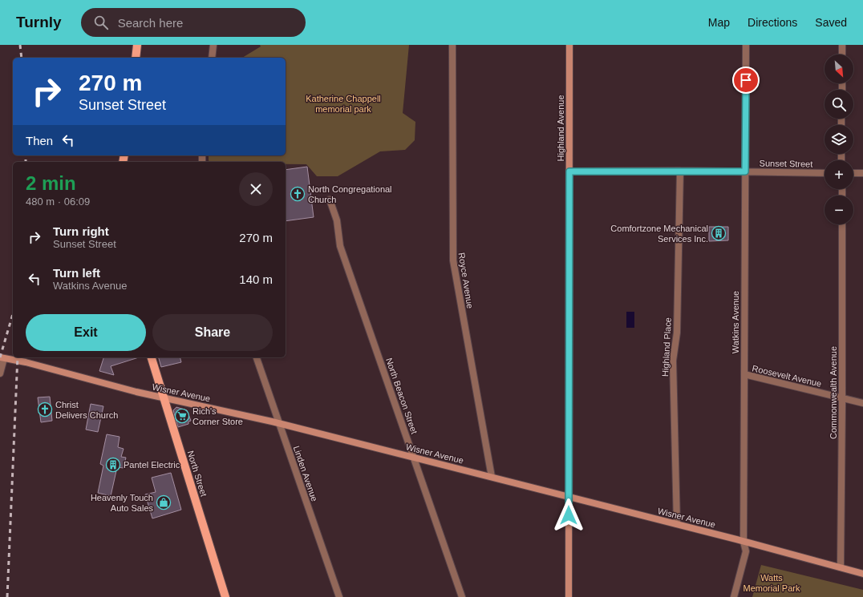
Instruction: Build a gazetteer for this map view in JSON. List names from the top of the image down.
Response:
{
  "streets": {
    "main road": ["North Street"],
    "street": [
      "Highland Avenue",
      "Sunset Street",
      "Royce Avenue",
      "Watkins Avenue",
      "Highland Place",
      "Roosevelt Avenue",
      "Wisner Avenue",
      "Commonwealth Avenue",
      "North Beacon Street",
      "Linden Avenue"
    ]
  },
  "crossings": [
    ["Highland Avenue", "Sunset Street"],
    ["Highland Avenue", "Wisner Avenue"],
    ["Sunset Street", "Watkins Avenue"],
    ["Sunset Street", "Highland Place"],
    ["Royce Avenue", "Wisner Avenue"],
    ["Watkins Avenue", "Roosevelt Avenue"],
    ["Watkins Avenue", "Wisner Avenue"],
    ["Highland Place", "Wisner Avenue"],
    ["Roosevelt Avenue", "Commonwealth Avenue"],
    ["Wisner Avenue", "Commonwealth Avenue"],
    ["Wisner Avenue", "North Beacon Street"],
    ["Wisner Avenue", "North Street"],
    ["Wisner Avenue", "Linden Avenue"]
  ],
  "parks": ["Katherine Chappell memorial park", "Watts Memorial Park"],
  "places": {
    "church": ["North Congregational Church", "Christ Delivers Church"],
    "building": ["Comfortzone Mechanical Services Inc.", "Pantel Electric"],
    "supermarket": ["Rich's Corner Store"],
    "shop": ["Heavenly Touch Auto Sales"]
  },
  "north": "bottom right",
  "page": {
    "header": "Turnly",
    "search": "Search here",
    "nav": ["Map", "Directions", "Saved"],
    "map_buttons": ["+", "−"],
    "turn": ["270 m", "Sunset Street"],
    "then": "Then",
    "heading": ["2 min", "480 m · 06:09"],
    "list": [
      {
        "name": "Turn right",
        "note": "Sunset Street",
        "value": "270 m"
      },
      {
        "name": "Turn left",
        "note": "Watkins Avenue",
        "value": "140 m"
      }
    ],
    "buttons": ["Exit", "Share"]
  }
}
